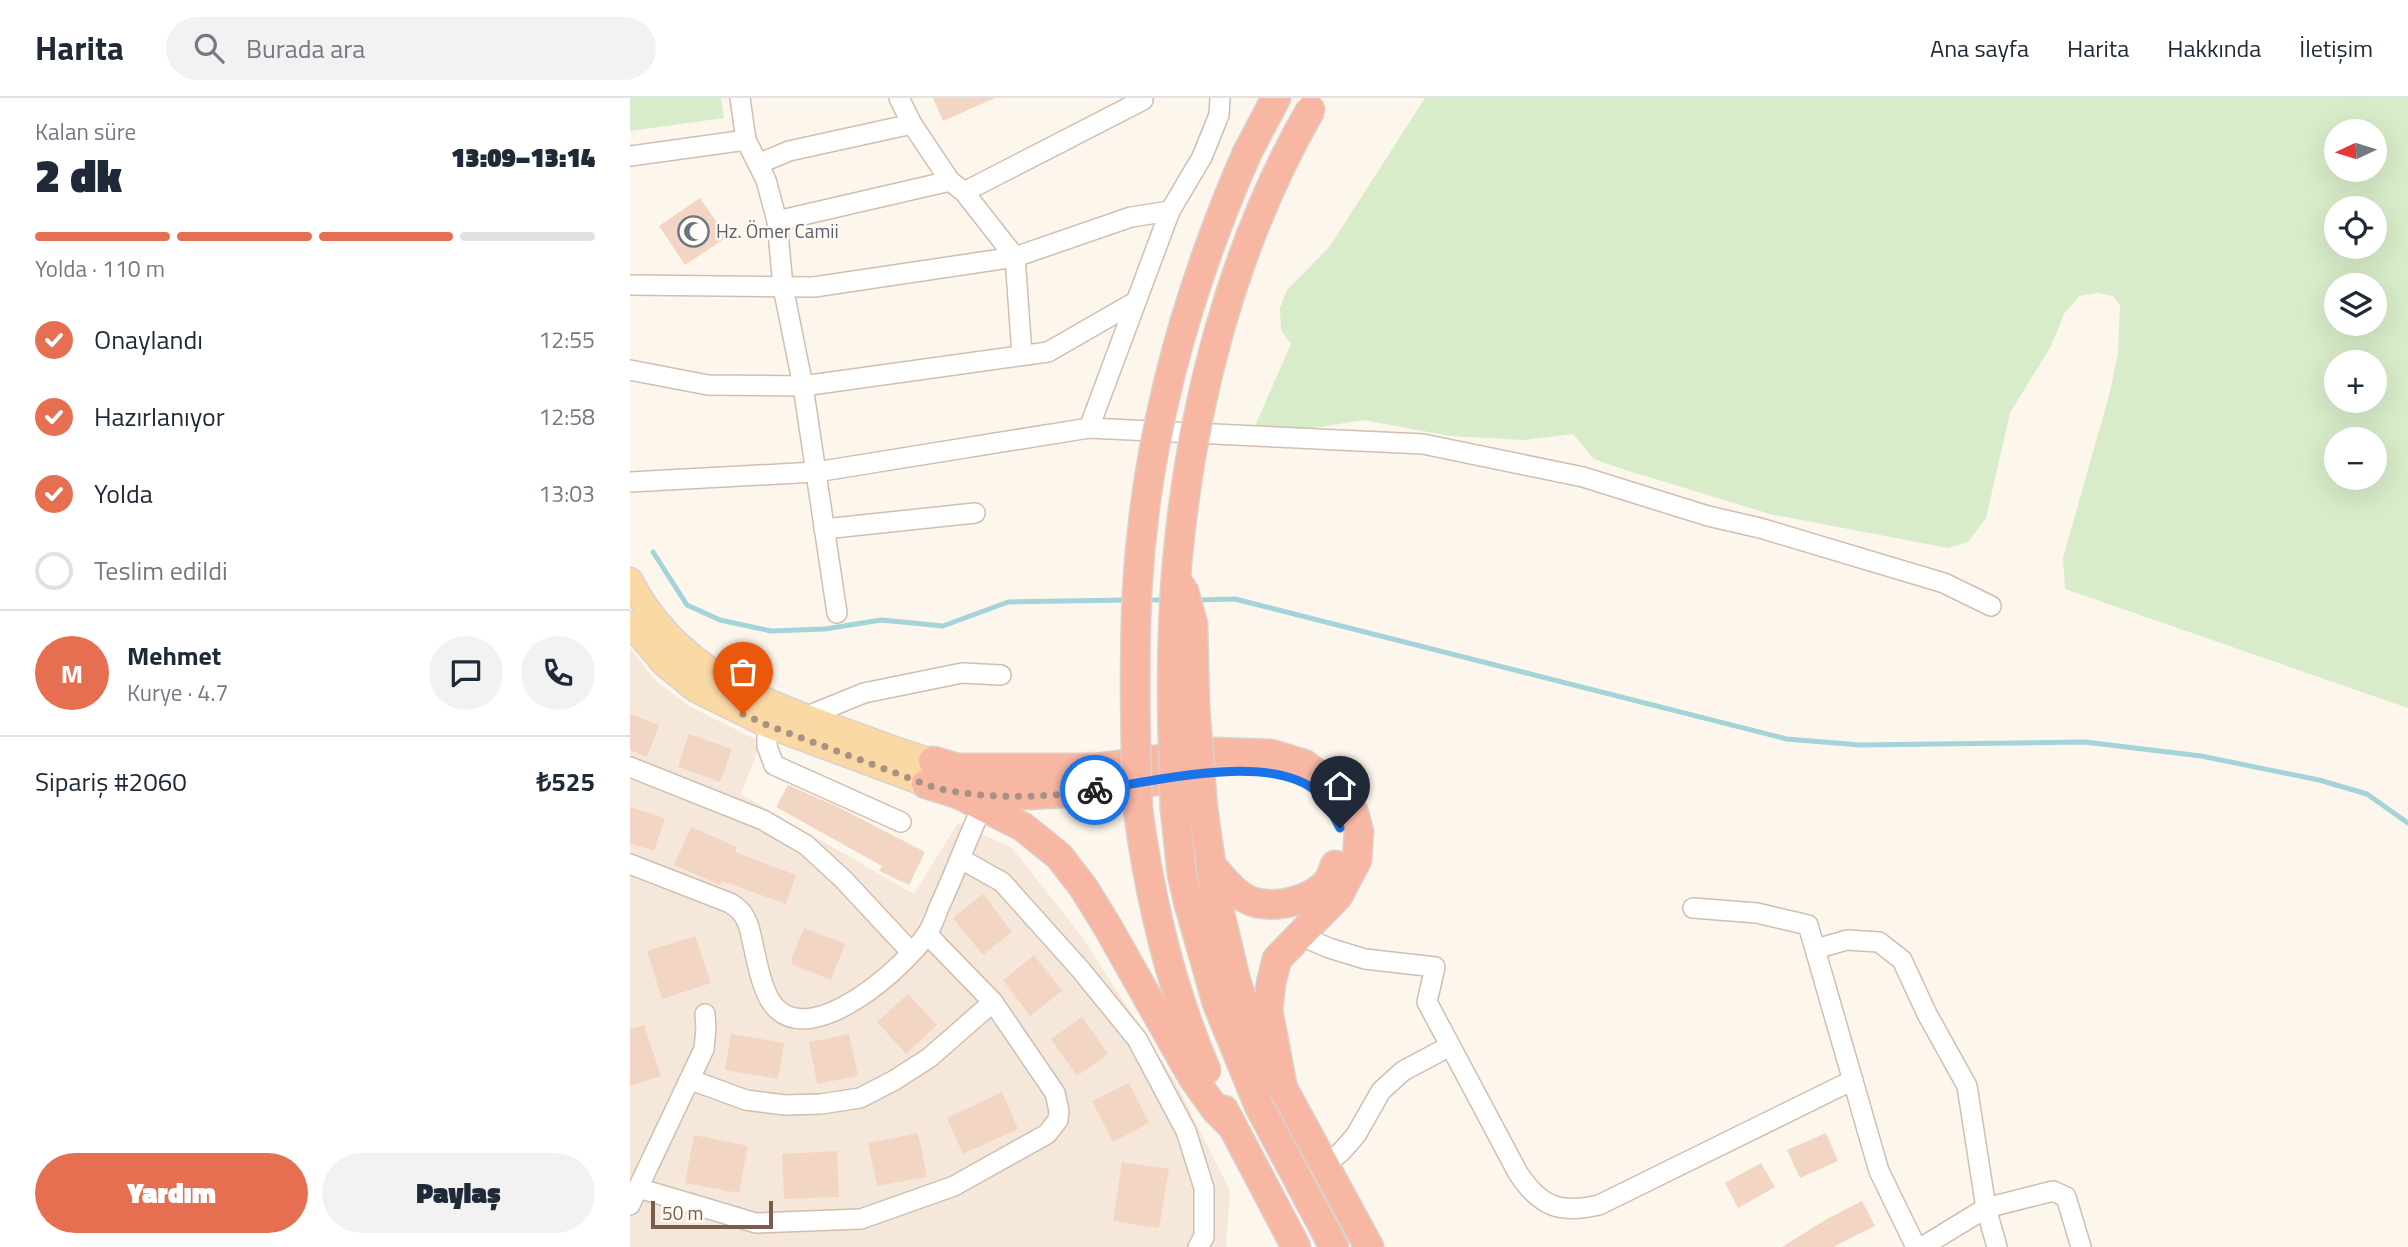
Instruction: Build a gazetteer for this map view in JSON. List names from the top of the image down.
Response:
{
  "places": {
    "mosque": ["Hz. Ömer Camii"]
  },
  "scale_bar": "50 m",
  "north": "left",
  "page": {
    "header": "Harita",
    "search": "Burada ara",
    "nav": [
      "Ana sayfa",
      "Harita",
      "Hakkında",
      "İletişim"
    ],
    "heading": ["2 dk", "Kalan süre", "13:09–13:14"],
    "panel": [
      "Mehmet",
      "Kurye · 4.7",
      "Sipariş #2060",
      "₺525"
    ],
    "map_buttons": ["+", "−"],
    "bar": "Yolda · 110 m",
    "list": [
      ["Onaylandı", "12:55"],
      ["Hazırlanıyor", "12:58"],
      ["Yolda", "13:03"],
      "Teslim edildi"
    ],
    "round": "M",
    "buttons": ["Yardım", "Paylaş"],
    "scale": "50 m"
  }
}
